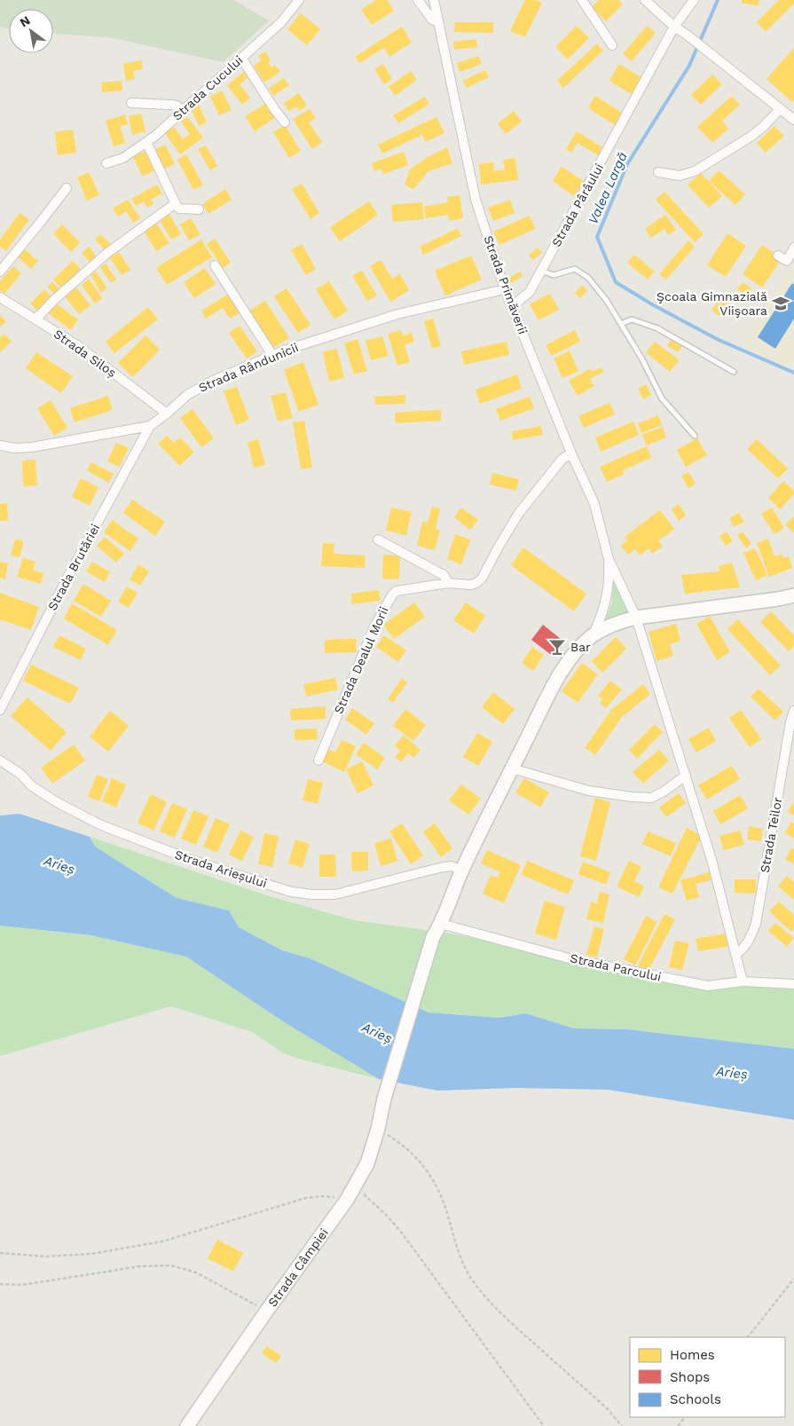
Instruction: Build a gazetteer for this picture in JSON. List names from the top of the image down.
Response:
{
  "streets": {
    "main road": ["Strada Câmpiei"],
    "street": [
      "Strada Cucului",
      "Strada Pârâului",
      "Strada Primăverii",
      "Strada Siloș",
      "Strada Rândunicii",
      "Strada Brutăriei",
      "Strada Dealul Morii",
      "Strada Teilor",
      "Strada Arieșului",
      "Strada Parcului"
    ]
  },
  "crossings": [
    ["Strada Pârâului", "Strada Primăverii"],
    ["Strada Primăverii", "Strada Rândunicii"],
    ["Strada Primăverii", "Strada Dealul Morii"],
    ["Strada Siloș", "Strada Rândunicii"],
    ["Strada Rândunicii", "Strada Brutăriei"],
    ["Strada Arieșului", "Strada Câmpiei"],
    ["Strada Parcului", "Strada Câmpiei"]
  ],
  "water": ["Valea Largă", "Arieș"],
  "places": {
    "school or university": ["Şcoala Gimnazială Viişoara"],
    "bar": ["Bar"]
  },
  "legend": ["Homes", "Shops", "Schools"],
  "north": "top left"
}
